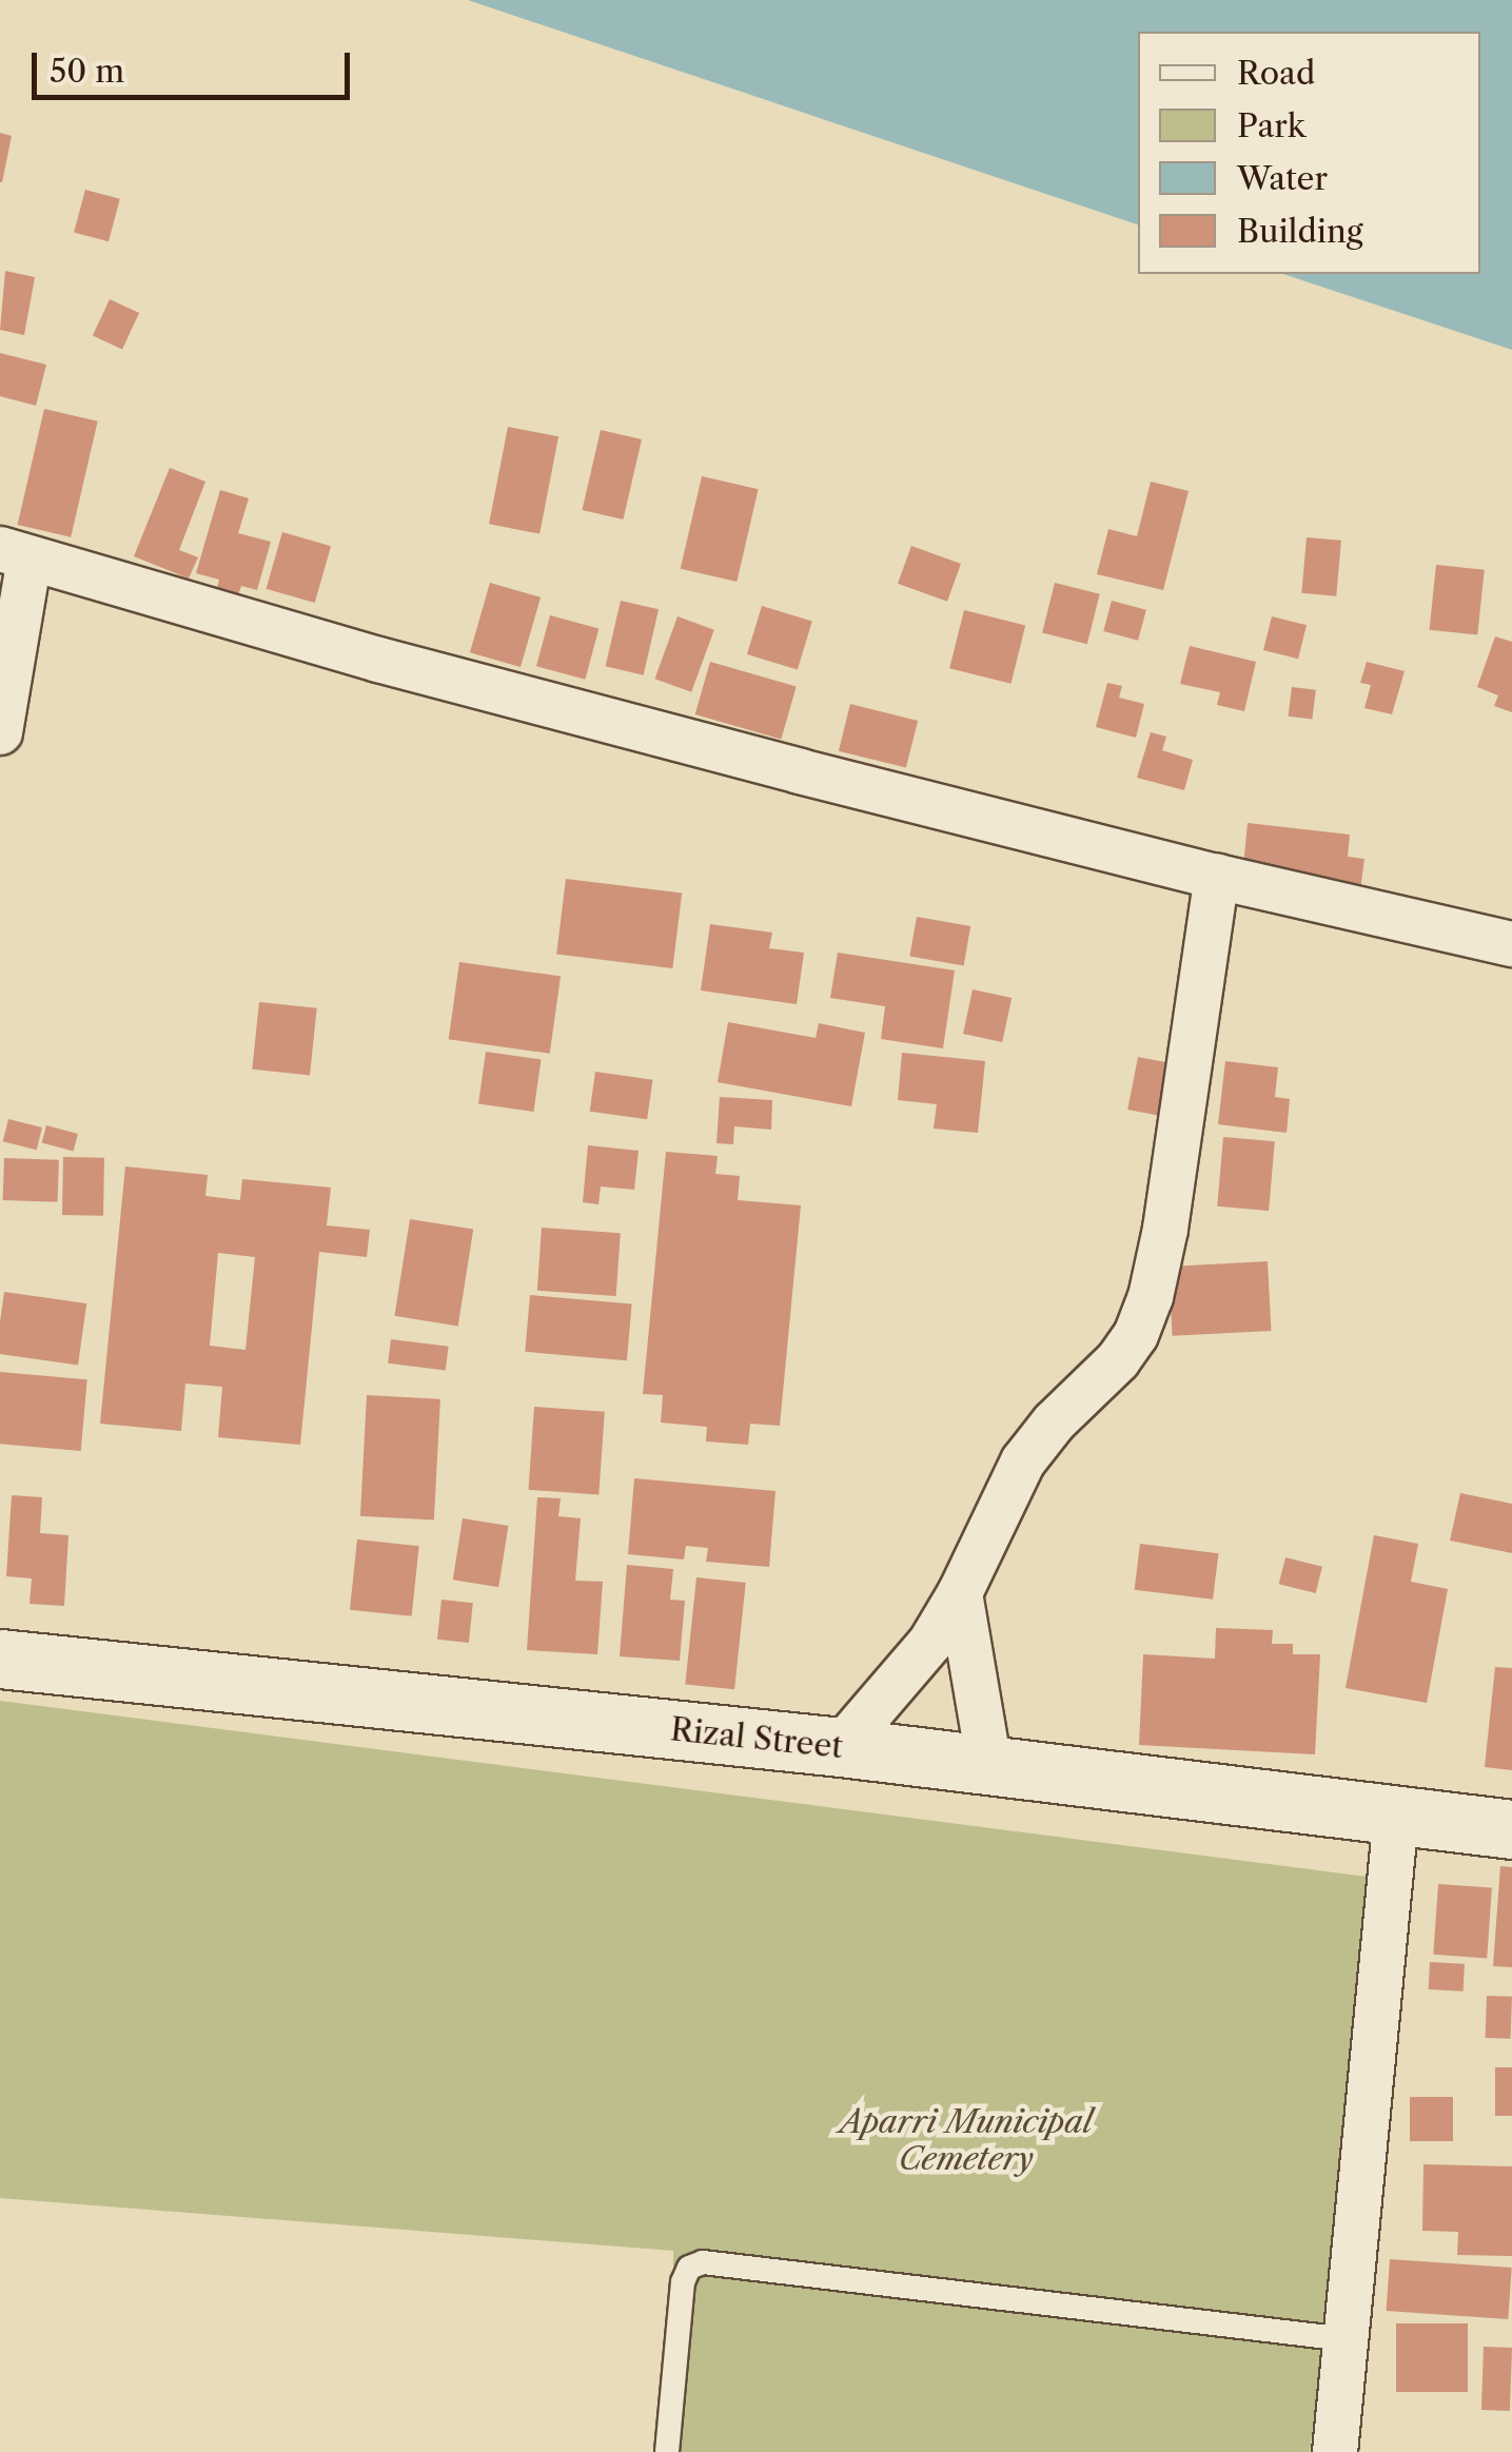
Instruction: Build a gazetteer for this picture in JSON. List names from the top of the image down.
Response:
{
  "streets": {
    "main road": ["Rizal Street"]
  },
  "parks": ["Aparri Municipal Cemetery"],
  "legend": [
    "Road",
    "Park",
    "Water",
    "Building"
  ],
  "scale_bar": "50 m"
}
